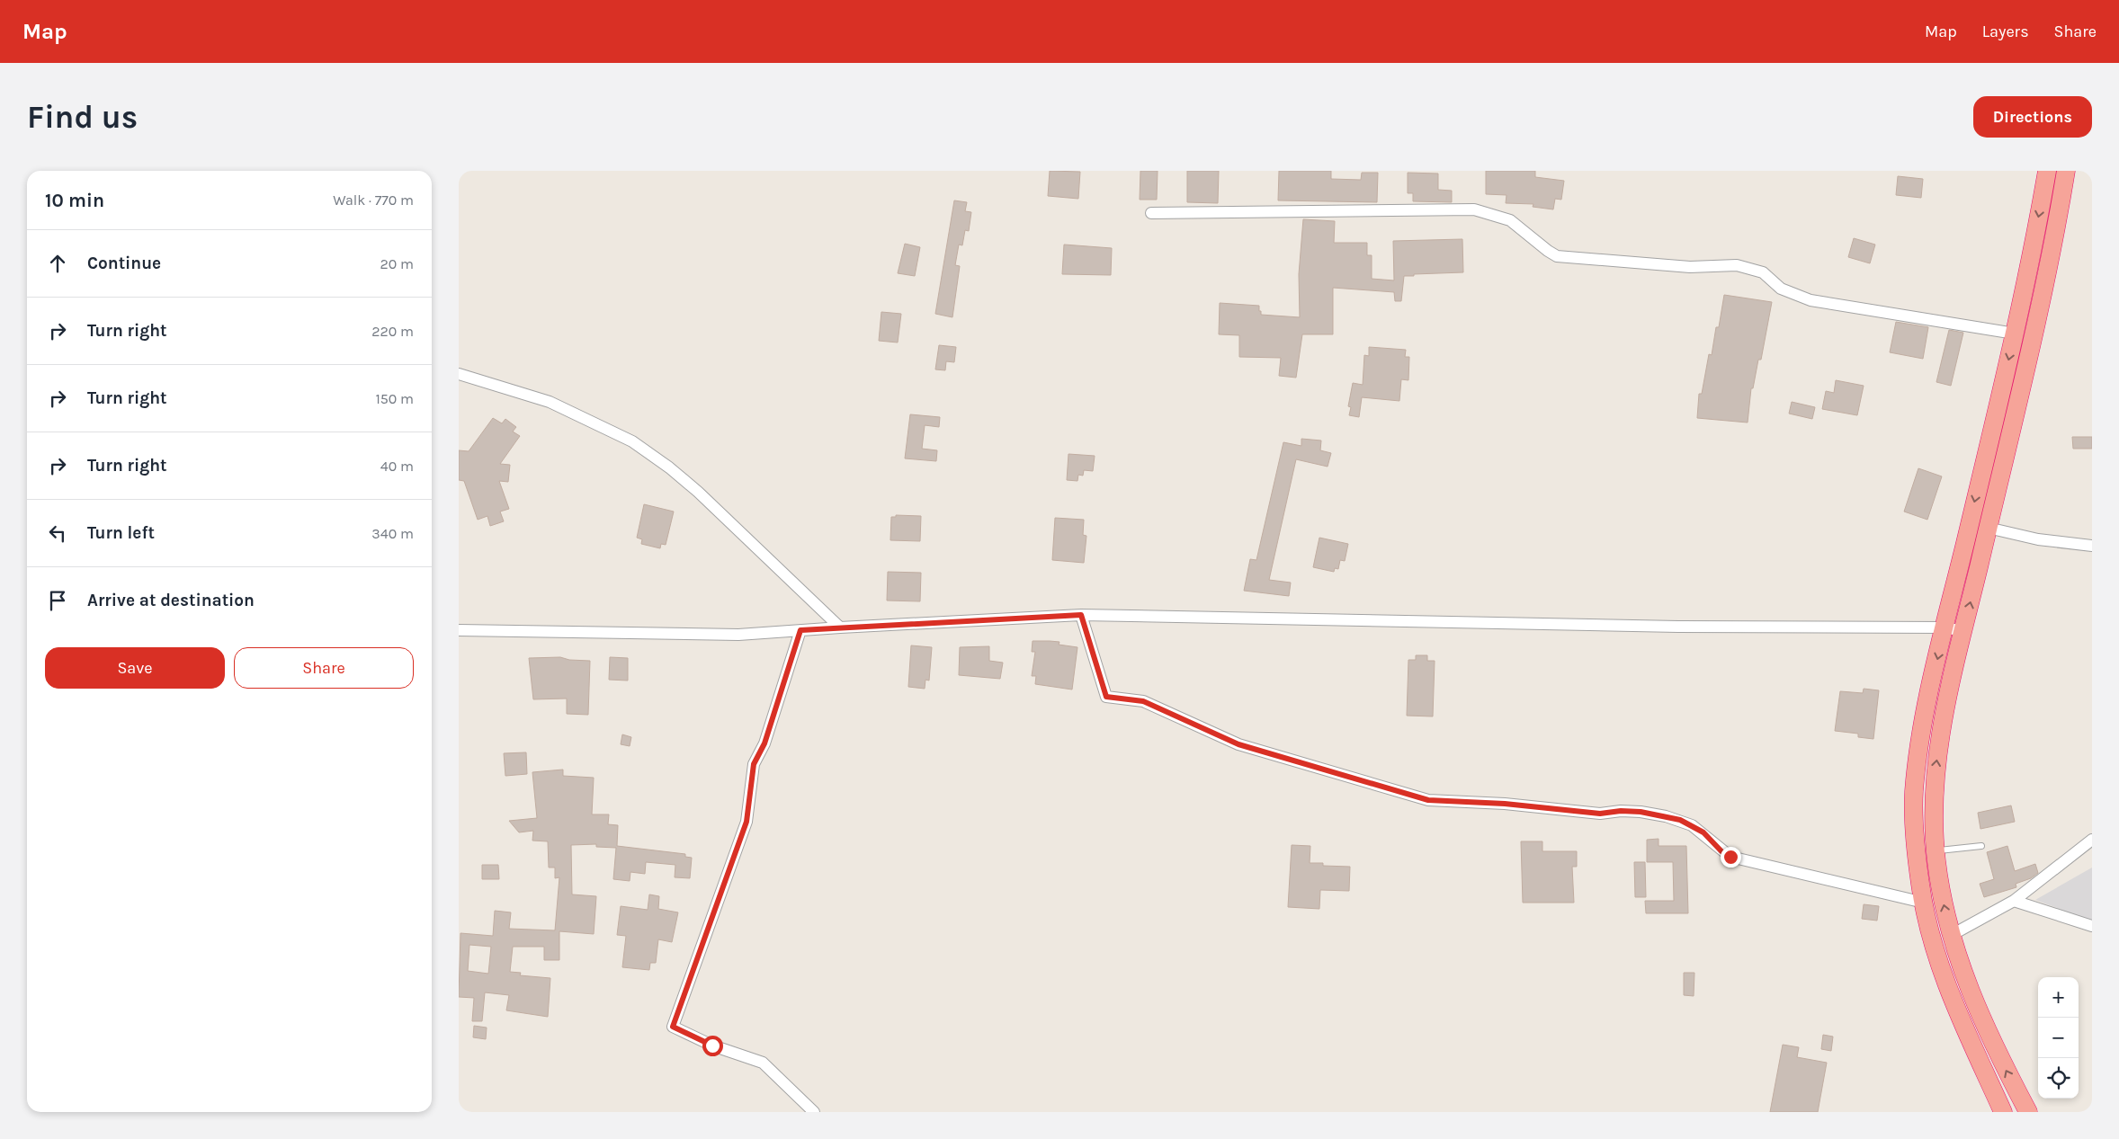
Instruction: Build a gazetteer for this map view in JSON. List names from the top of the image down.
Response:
{
  "page": {
    "header": "Map",
    "nav": ["Map", "Layers", "Share"],
    "buttons": [
      "Directions",
      ["Save", "Share"]
    ],
    "title": "Find us",
    "heading": ["10 min", "Walk · 770 m"],
    "list": [
      ["Continue", "20 m"],
      ["Turn right", "220 m"],
      ["Turn right", "150 m"],
      ["Turn right", "40 m"],
      ["Turn left", "340 m"],
      "Arrive at destination"
    ],
    "map_buttons": ["+", "−"]
  }
}
